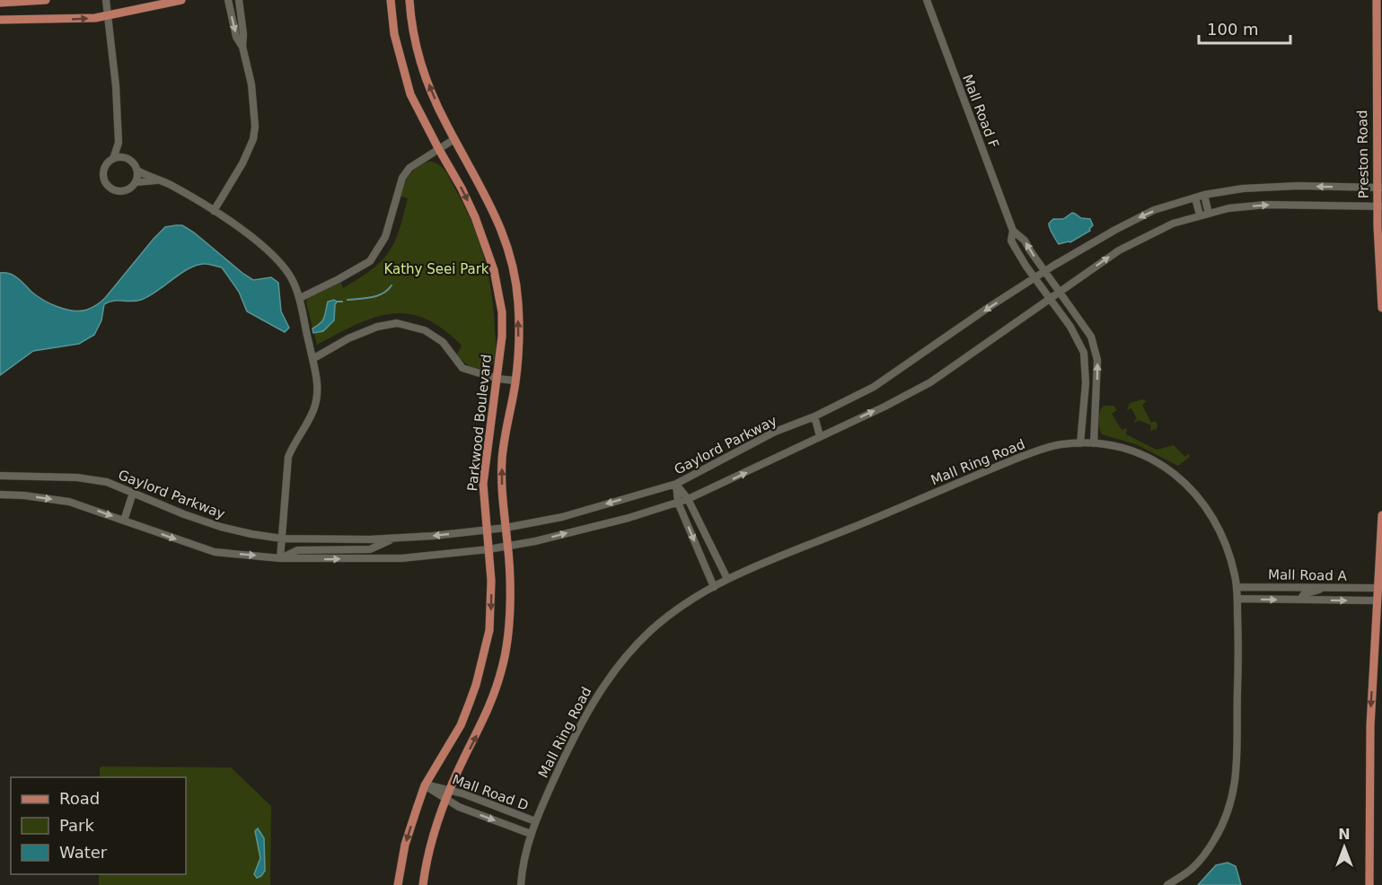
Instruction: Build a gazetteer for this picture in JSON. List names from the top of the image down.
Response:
{
  "streets": {
    "main road": ["Preston Road", "Parkwood Boulevard"],
    "street": [
      "Mall Road F",
      "Gaylord Parkway",
      "Mall Ring Road",
      "Mall Road A",
      "Mall Road D"
    ]
  },
  "crossings": [
    ["Mall Road F", "Gaylord Parkway"],
    ["Mall Road F", "Mall Ring Road"],
    ["Preston Road", "Gaylord Parkway"],
    ["Parkwood Boulevard", "Gaylord Parkway"],
    ["Parkwood Boulevard", "Mall Road D"],
    ["Mall Ring Road", "Mall Road A"],
    ["Mall Ring Road", "Mall Road D"]
  ],
  "parks": ["Kathy Seei Park"],
  "legend": ["Road", "Park", "Water"],
  "scale_bar": "100 m",
  "north": "top"
}
